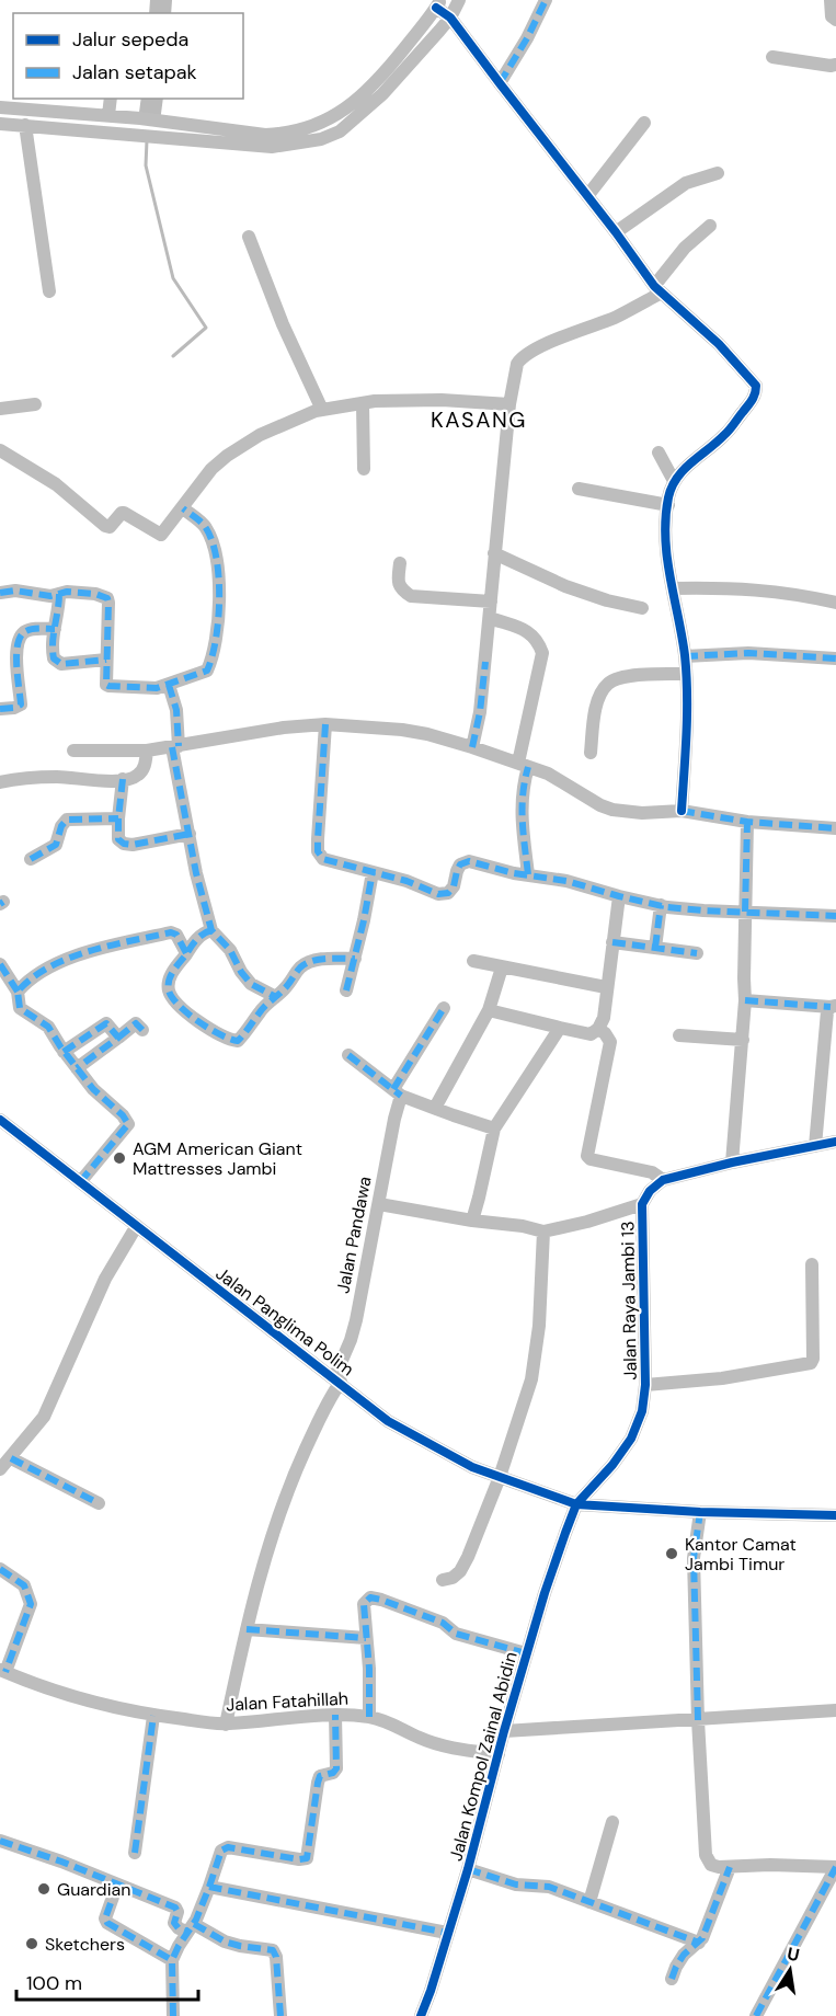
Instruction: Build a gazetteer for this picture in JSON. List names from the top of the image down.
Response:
{
  "streets": {
    "street": [
      "Jalan Pandawa",
      "Jalan Raya Jambi 13",
      "Jalan Panglima Polim",
      "Jalan Fatahillah",
      "Jalan Kompol Zainal Abidin"
    ]
  },
  "crossings": [
    ["Jalan Pandawa", "Jalan Panglima Polim"],
    ["Jalan Pandawa", "Jalan Fatahillah"],
    ["Jalan Raya Jambi 13", "Jalan Panglima Polim"],
    ["Jalan Raya Jambi 13", "Jalan Kompol Zainal Abidin"],
    ["Jalan Panglima Polim", "Jalan Kompol Zainal Abidin"],
    ["Jalan Fatahillah", "Jalan Kompol Zainal Abidin"]
  ],
  "districts": ["KASANG"],
  "places": [
    "AGM American Giant Mattresses Jambi",
    "Kantor Camat Jambi Timur",
    "Guardian",
    "Sketchers"
  ],
  "legend": ["Jalur sepeda", "Jalan setapak"],
  "scale_bar": "100 m",
  "north": "top"
}
